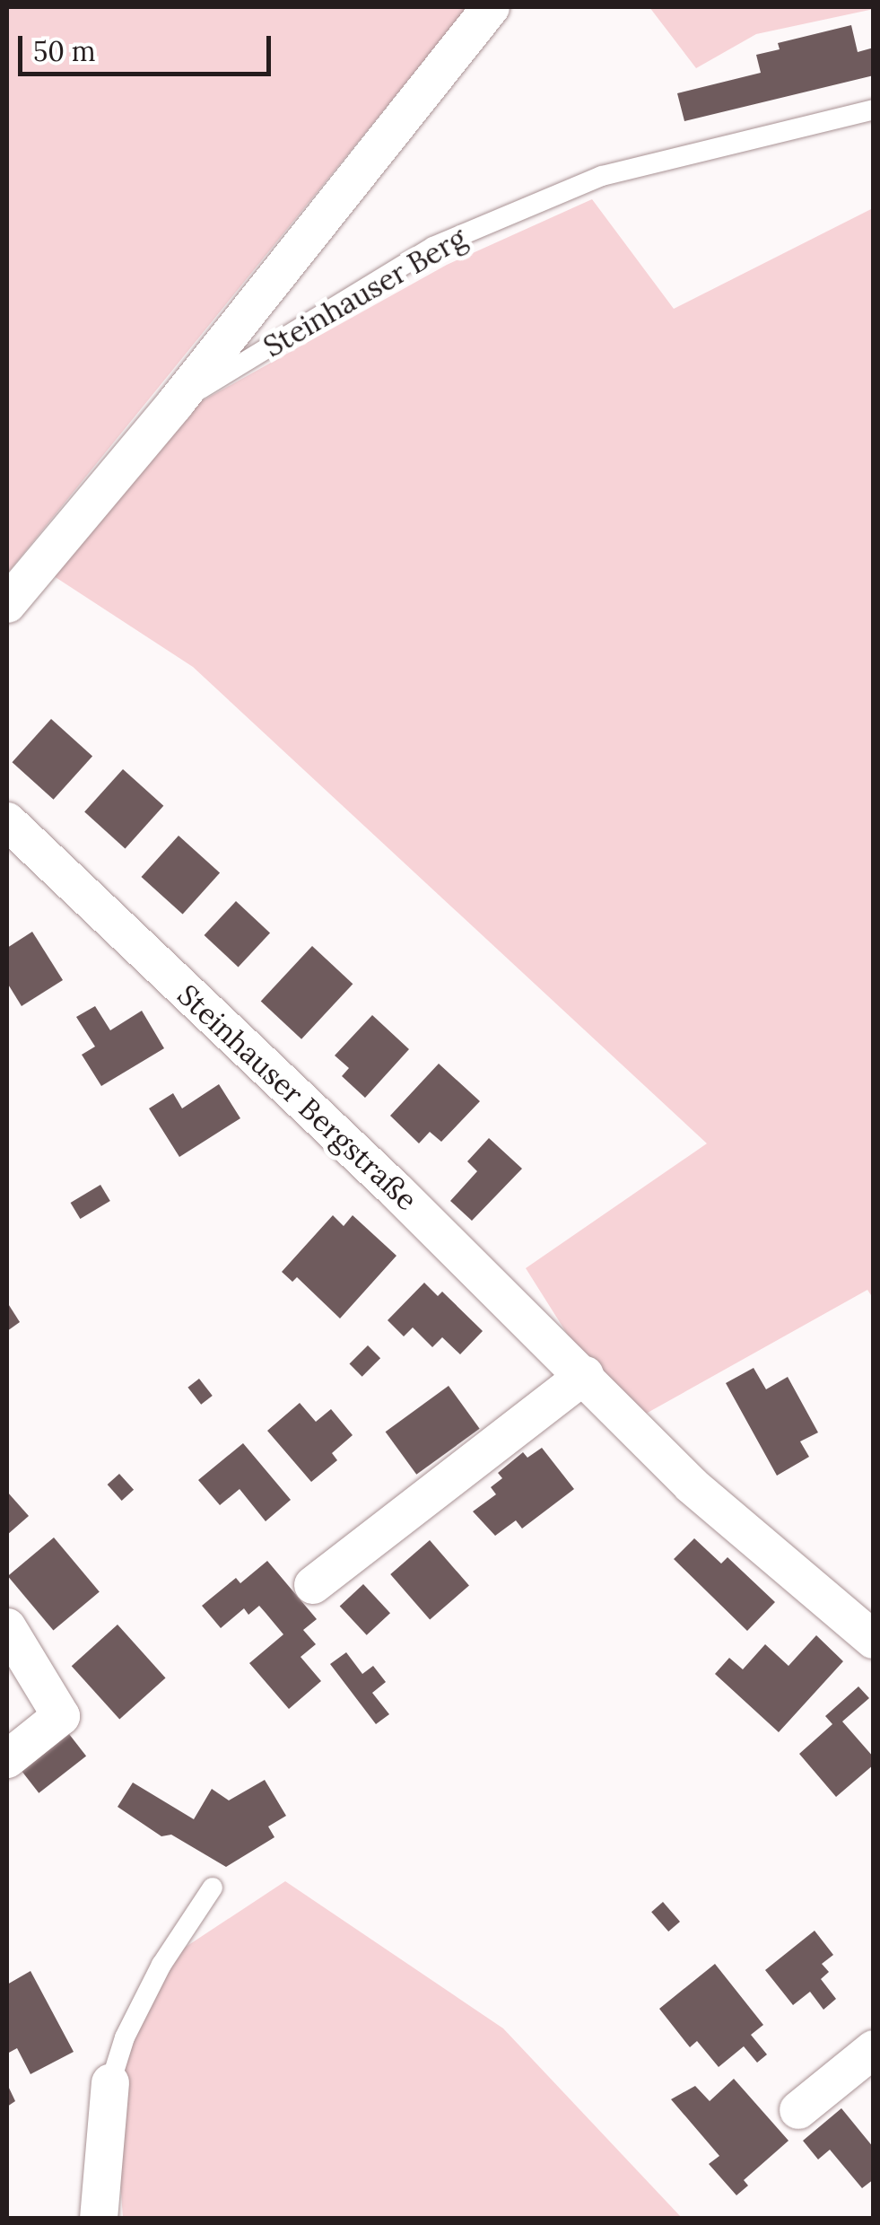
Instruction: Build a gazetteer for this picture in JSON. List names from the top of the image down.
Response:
{
  "streets": {
    "street": ["Steinhauser Berg", "Steinhauser Bergstraße"]
  },
  "scale_bar": "50 m"
}
